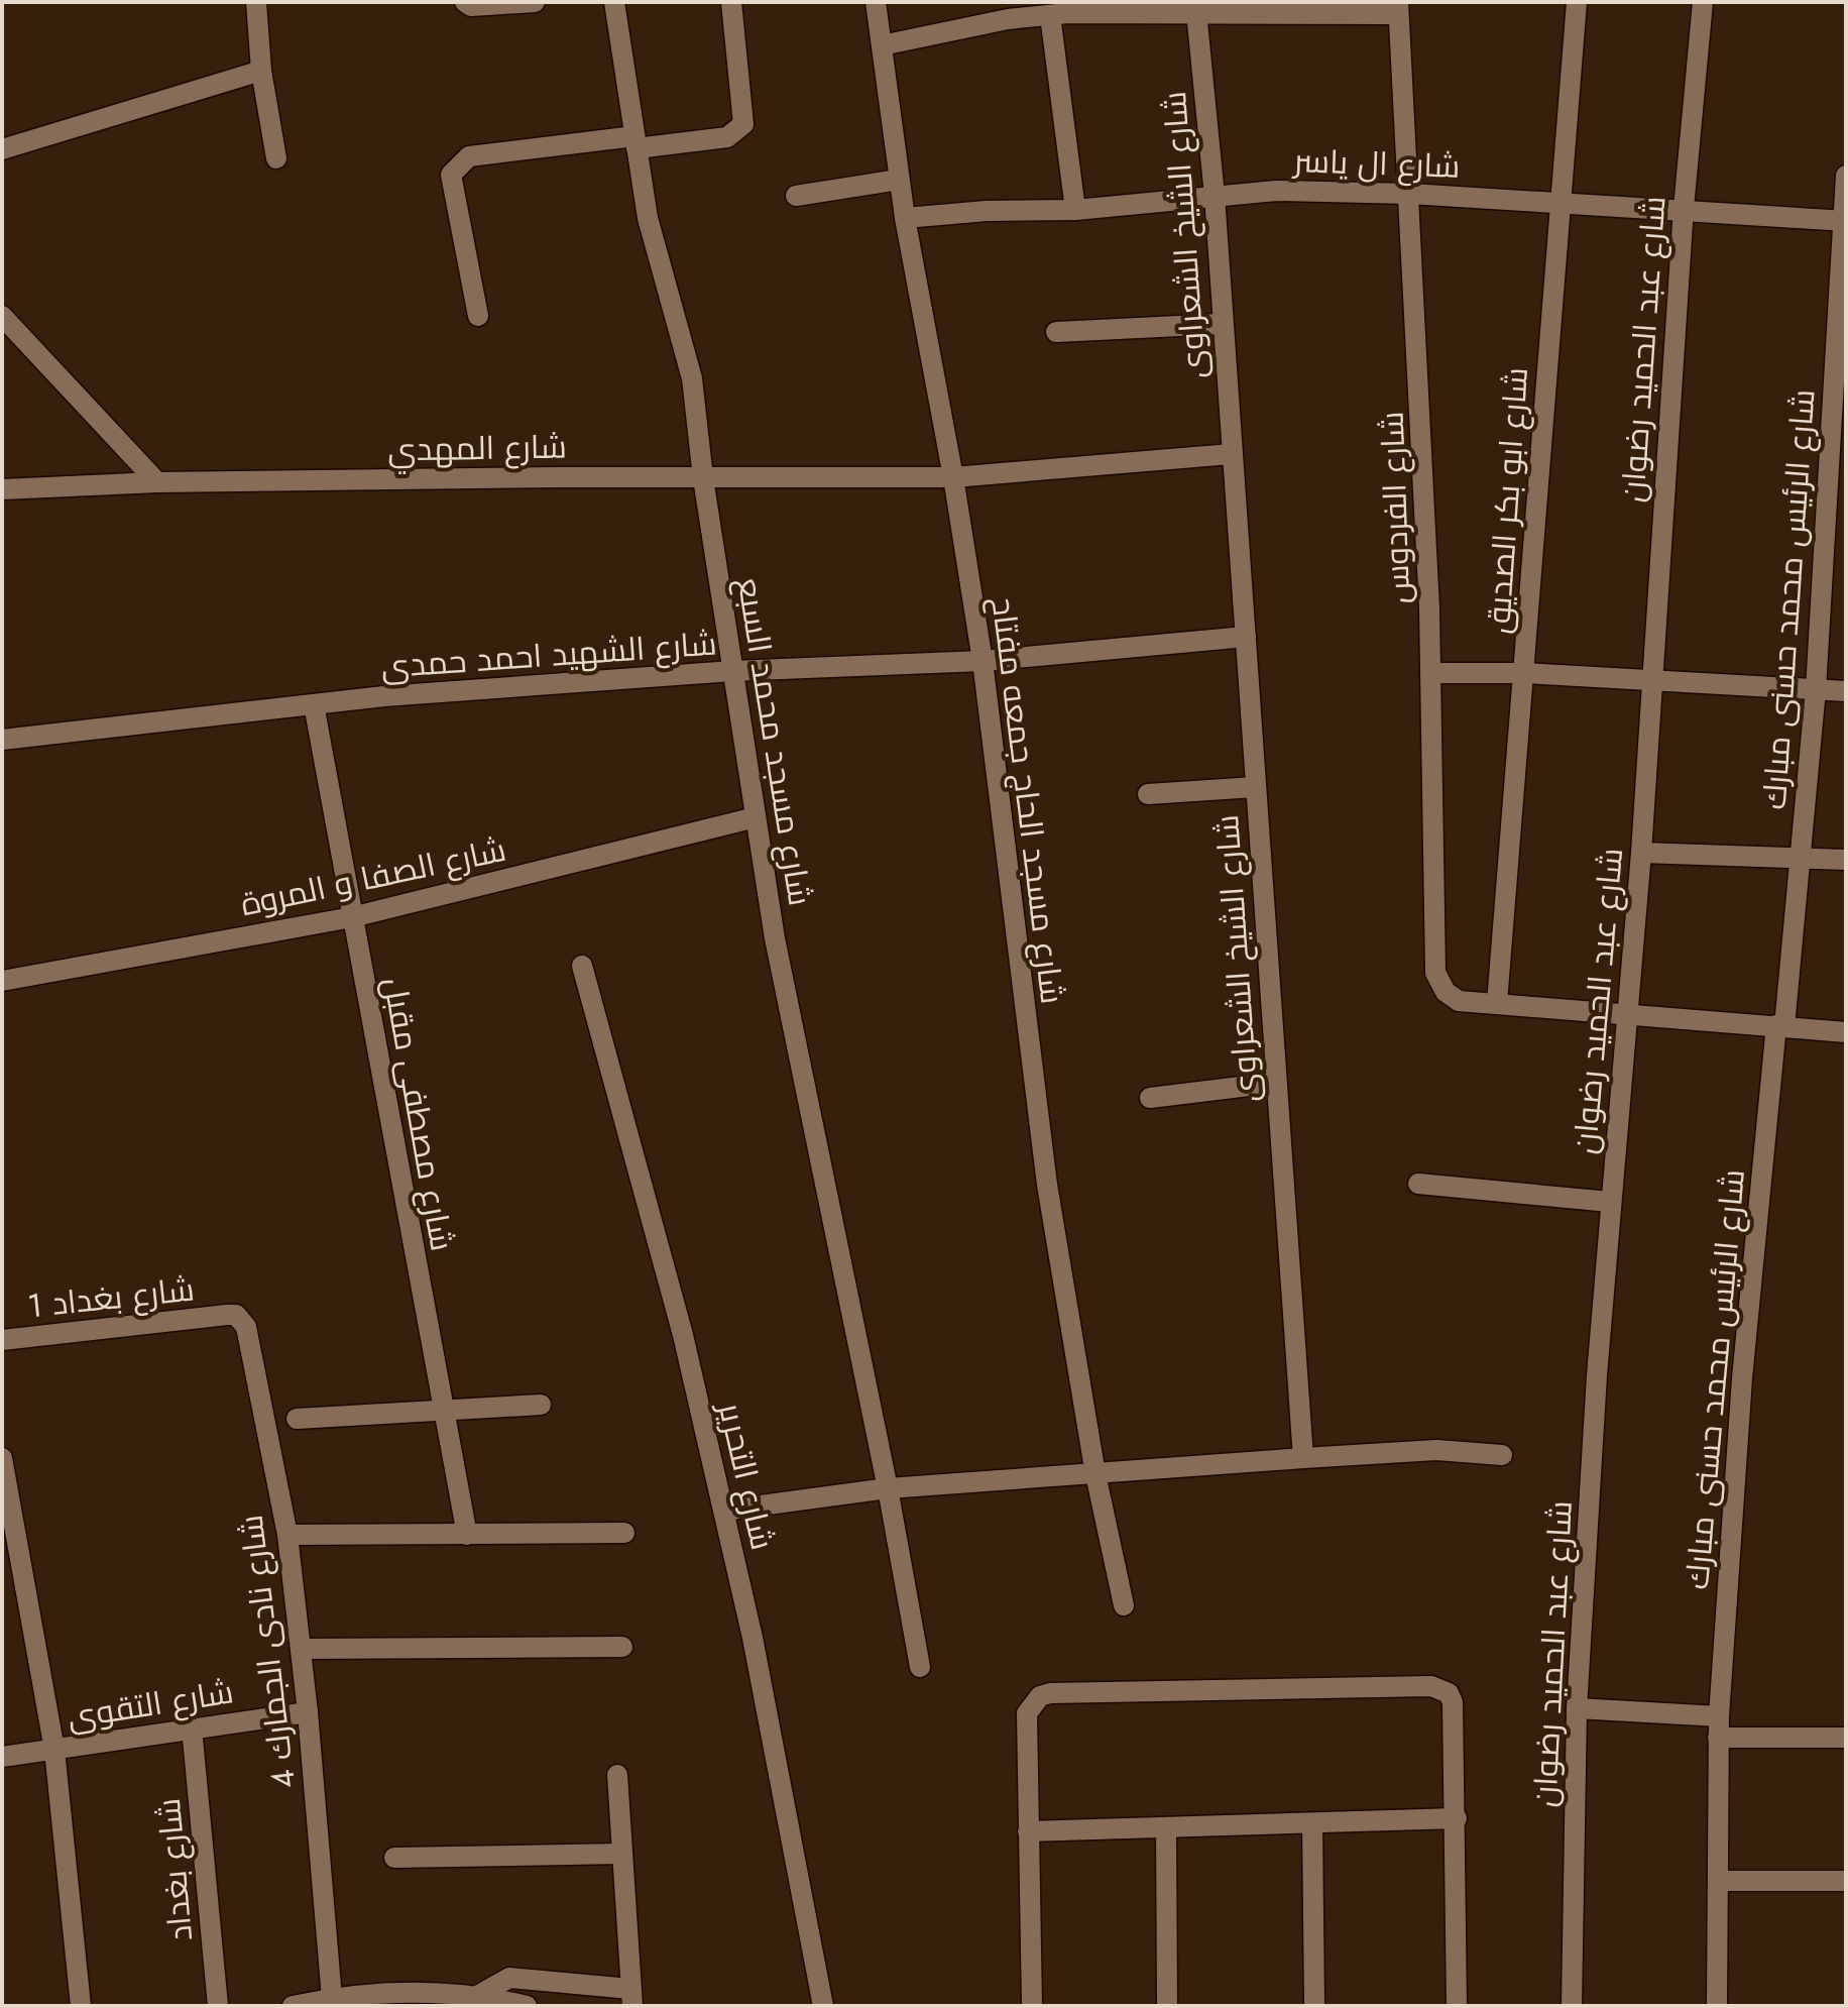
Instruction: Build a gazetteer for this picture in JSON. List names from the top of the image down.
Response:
{
  "streets": {
    "street": [
      "شارع ال ياسر",
      "شارع الشيخ الشعراوى",
      "شارع عبد الحميد رضوان",
      "شارع المهدي",
      "شارع ابو بكر الصديق",
      "شارع الفردوس",
      "شارع الرئيس محمد حسنى مبارك",
      "شارع الشهيد احمد حمدى",
      "شارع مسجد محمد السبع",
      "شارع مسجد الحاج جمعه مفتاح",
      "شارع الصفا و المروة",
      "شارع مصطفى مقبل",
      "شارع بغداد 1",
      "شارع التحرير",
      "شارع نادى الجمارك 4",
      "شارع التقوى",
      "شارع بغداد"
    ]
  },
  "crossings": [
    ["شارع ال ياسر", "شارع الشيخ الشعراوى"],
    ["شارع ال ياسر", "شارع عبد الحميد رضوان"],
    ["شارع ال ياسر", "شارع ابو بكر الصديق"],
    ["شارع ال ياسر", "شارع الفردوس"],
    ["شارع ال ياسر", "شارع الرئيس محمد حسنى مبارك"],
    ["شارع ال ياسر", "شارع مسجد الحاج جمعه مفتاح"],
    ["شارع الشيخ الشعراوى", "شارع الشهيد احمد حمدى"],
    ["شارع المهدي", "شارع مسجد محمد السبع"],
    ["شارع المهدي", "شارع مسجد الحاج جمعه مفتاح"],
    ["شارع ابو بكر الصديق", "شارع الفردوس"],
    ["شارع الشهيد احمد حمدى", "شارع مسجد محمد السبع"],
    ["شارع الشهيد احمد حمدى", "شارع مسجد الحاج جمعه مفتاح"],
    ["شارع الشهيد احمد حمدى", "شارع مصطفى مقبل"],
    ["شارع مسجد محمد السبع", "شارع الصفا و المروة"],
    ["شارع الصفا و المروة", "شارع مصطفى مقبل"],
    ["شارع بغداد 1", "شارع نادى الجمارك 4"],
    ["شارع نادى الجمارك 4", "شارع التقوى"],
    ["شارع التقوى", "شارع بغداد"]
  ]
}
